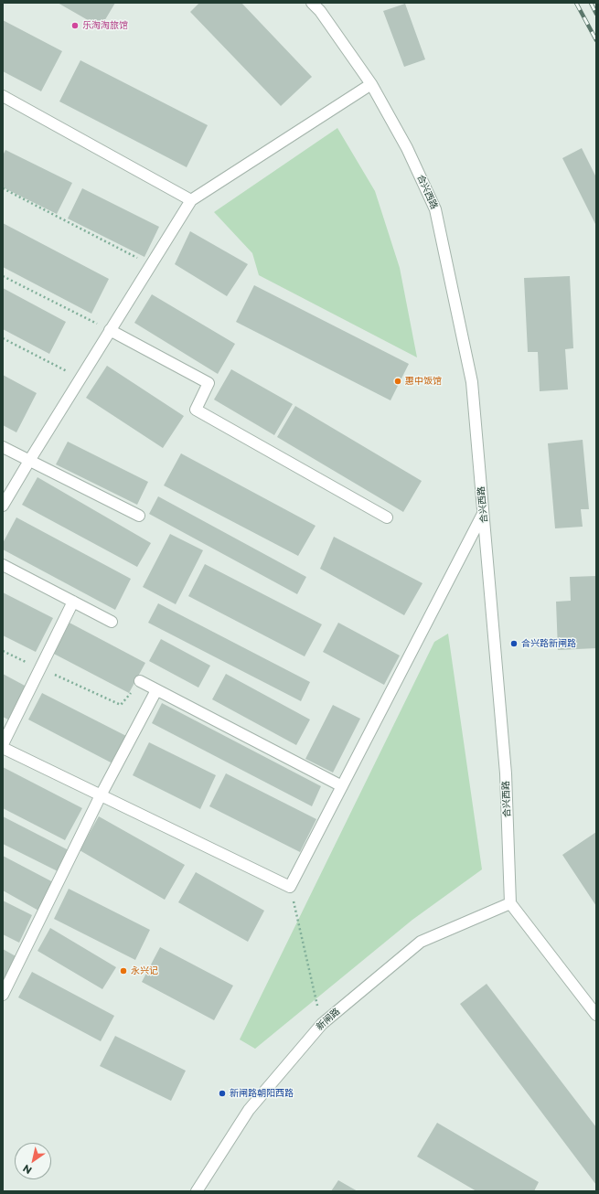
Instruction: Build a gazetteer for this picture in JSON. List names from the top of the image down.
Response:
{
  "streets": {
    "street": ["合兴西路", "新闸路"]
  },
  "crossings": [
    ["合兴西路", "新闸路"]
  ],
  "places": [
    "乐淘淘旅馆",
    "惠中饭馆",
    "合兴路新闸路",
    "永兴记",
    "新闸路朝阳西路"
  ],
  "north": "bottom left"
}
